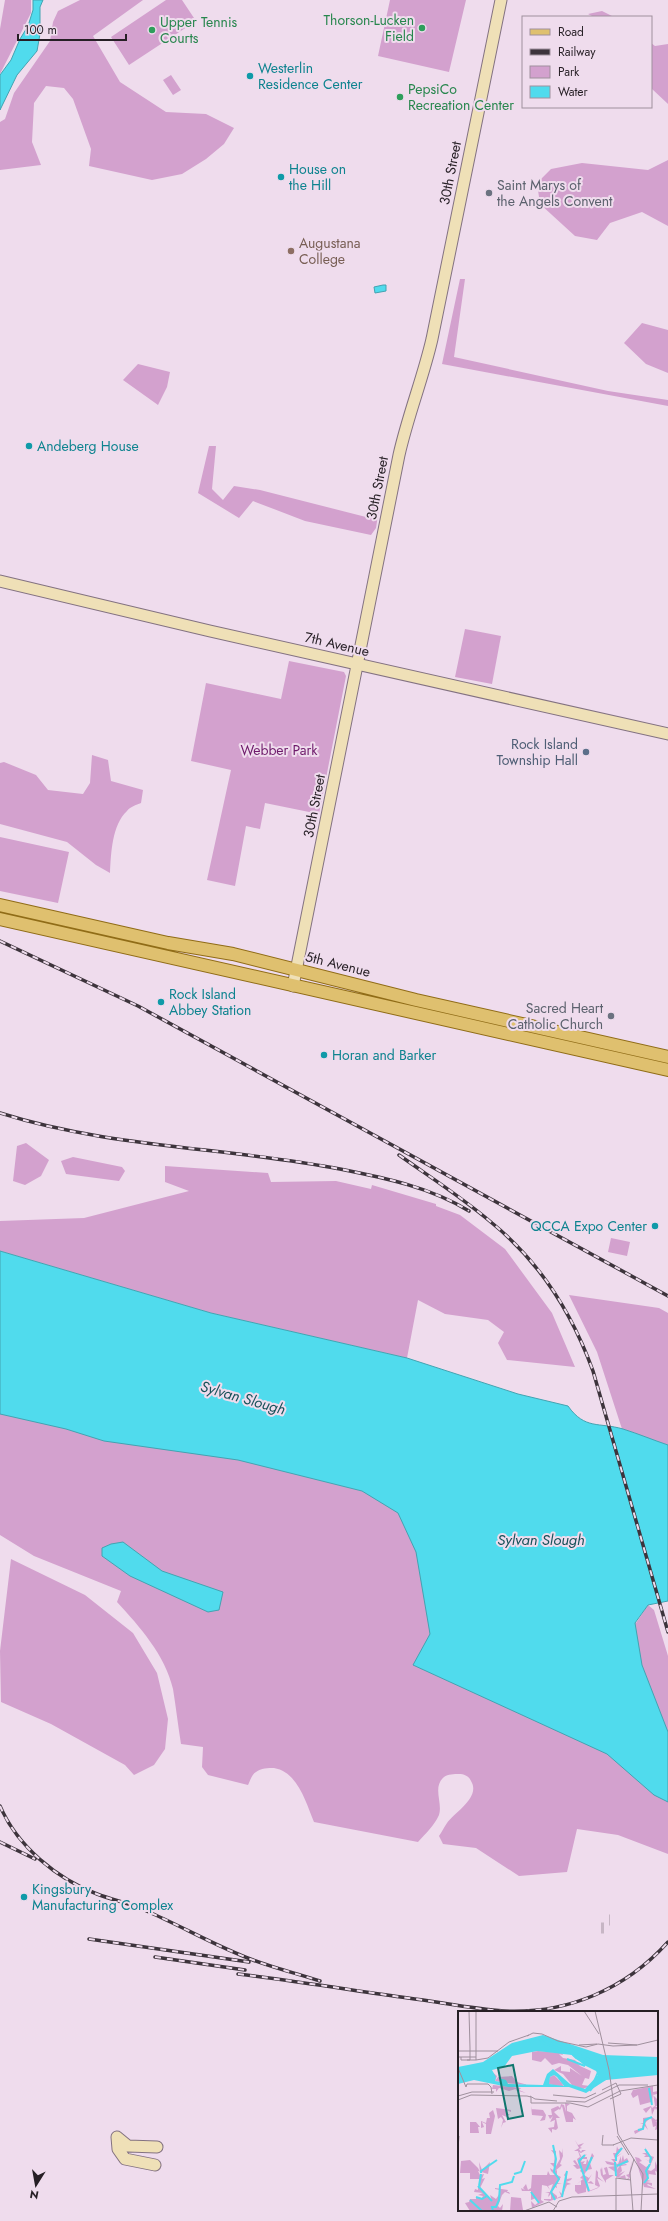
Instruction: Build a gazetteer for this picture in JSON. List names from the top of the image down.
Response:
{
  "streets": {
    "main road": ["5th Avenue"],
    "street": ["30th Street", "7th Avenue"]
  },
  "crossings": [
    ["30th Street", "7th Avenue"],
    ["30th Street", "5th Avenue"]
  ],
  "water": ["Sylvan Slough"],
  "parks": ["Webber Park"],
  "places": [
    "Thorson-Lucken Field",
    "Upper Tennis Courts",
    "Westerlin Residence Center",
    "PepsiCo Recreation Center",
    "House on the Hill",
    "Saint Marys of the Angels Convent",
    "Augustana College",
    "Andeberg House",
    "Rock Island Township Hall",
    "Rock Island Abbey Station",
    "Sacred Heart Catholic Church",
    "Horan and Barker",
    "QCCA Expo Center",
    "Kingsbury Manufacturing Complex"
  ],
  "legend": [
    "Road",
    "Railway",
    "Park",
    "Water"
  ],
  "scale_bar": "100 m",
  "north": "bottom"
}
